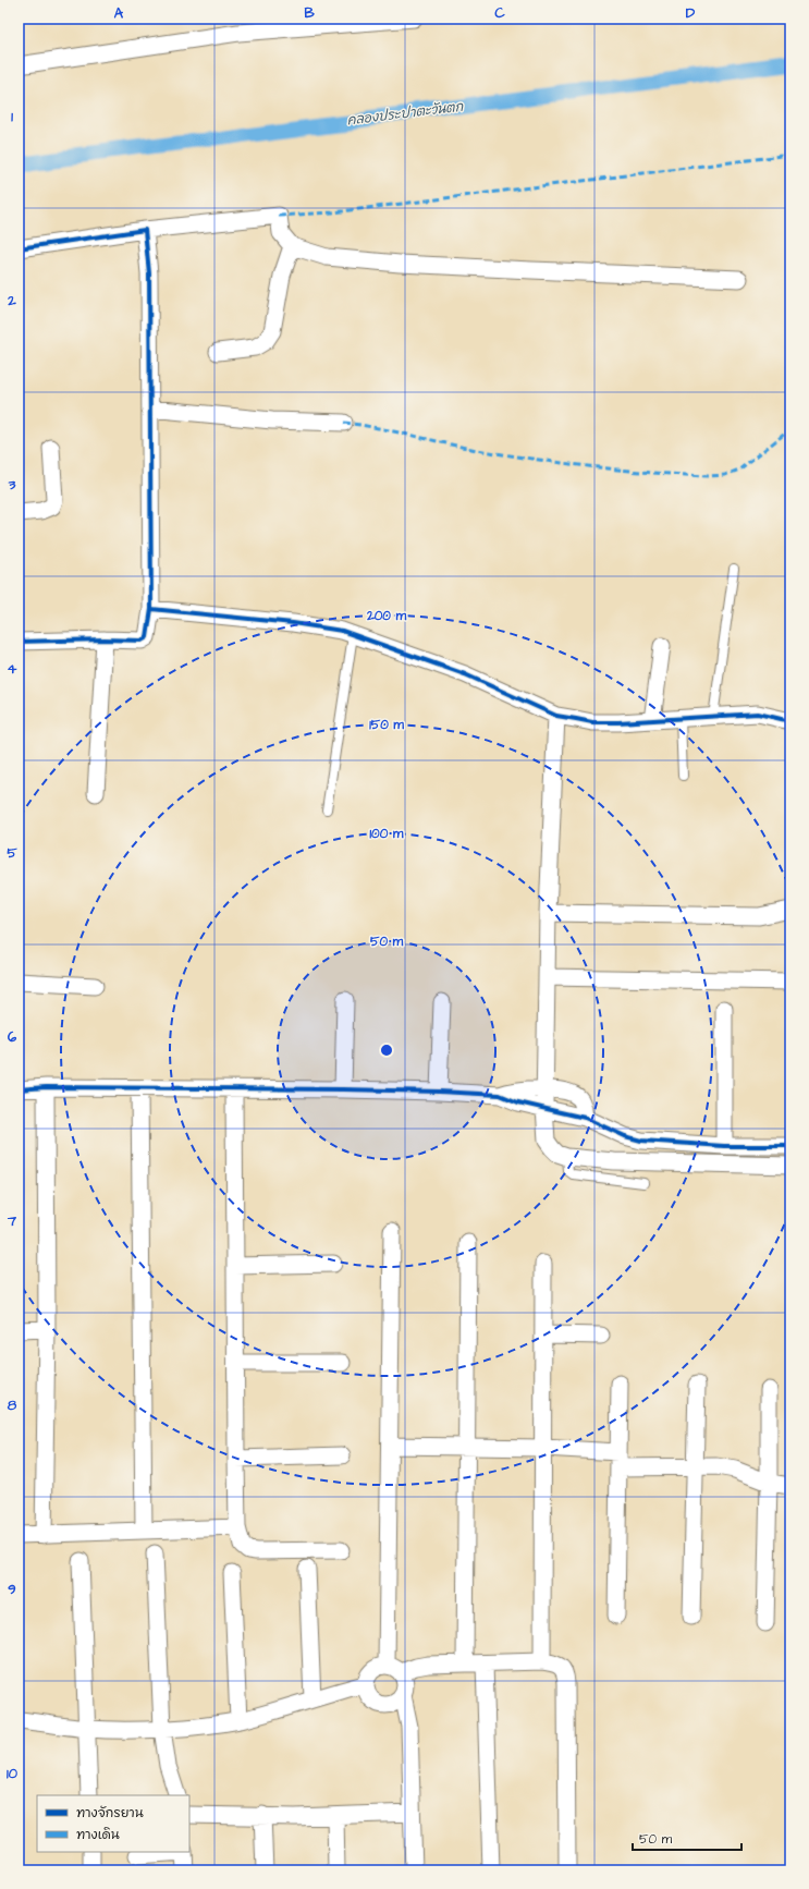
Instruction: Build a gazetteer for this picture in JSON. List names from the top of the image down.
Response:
{
  "water": ["คลองประปาตะวันตก"],
  "legend": ["ทางจักรยาน", "ทางเดิน"],
  "scale_bar": "50 m",
  "grid": {
    "columns": [
      "A",
      "B",
      "C",
      "D"
    ],
    "rows": [
      "1",
      "2",
      "3",
      "4",
      "5",
      "6",
      "7",
      "8",
      "9",
      "10"
    ]
  },
  "rings": [
    "200 m",
    "150 m",
    "100 m",
    "50 m"
  ]
}
